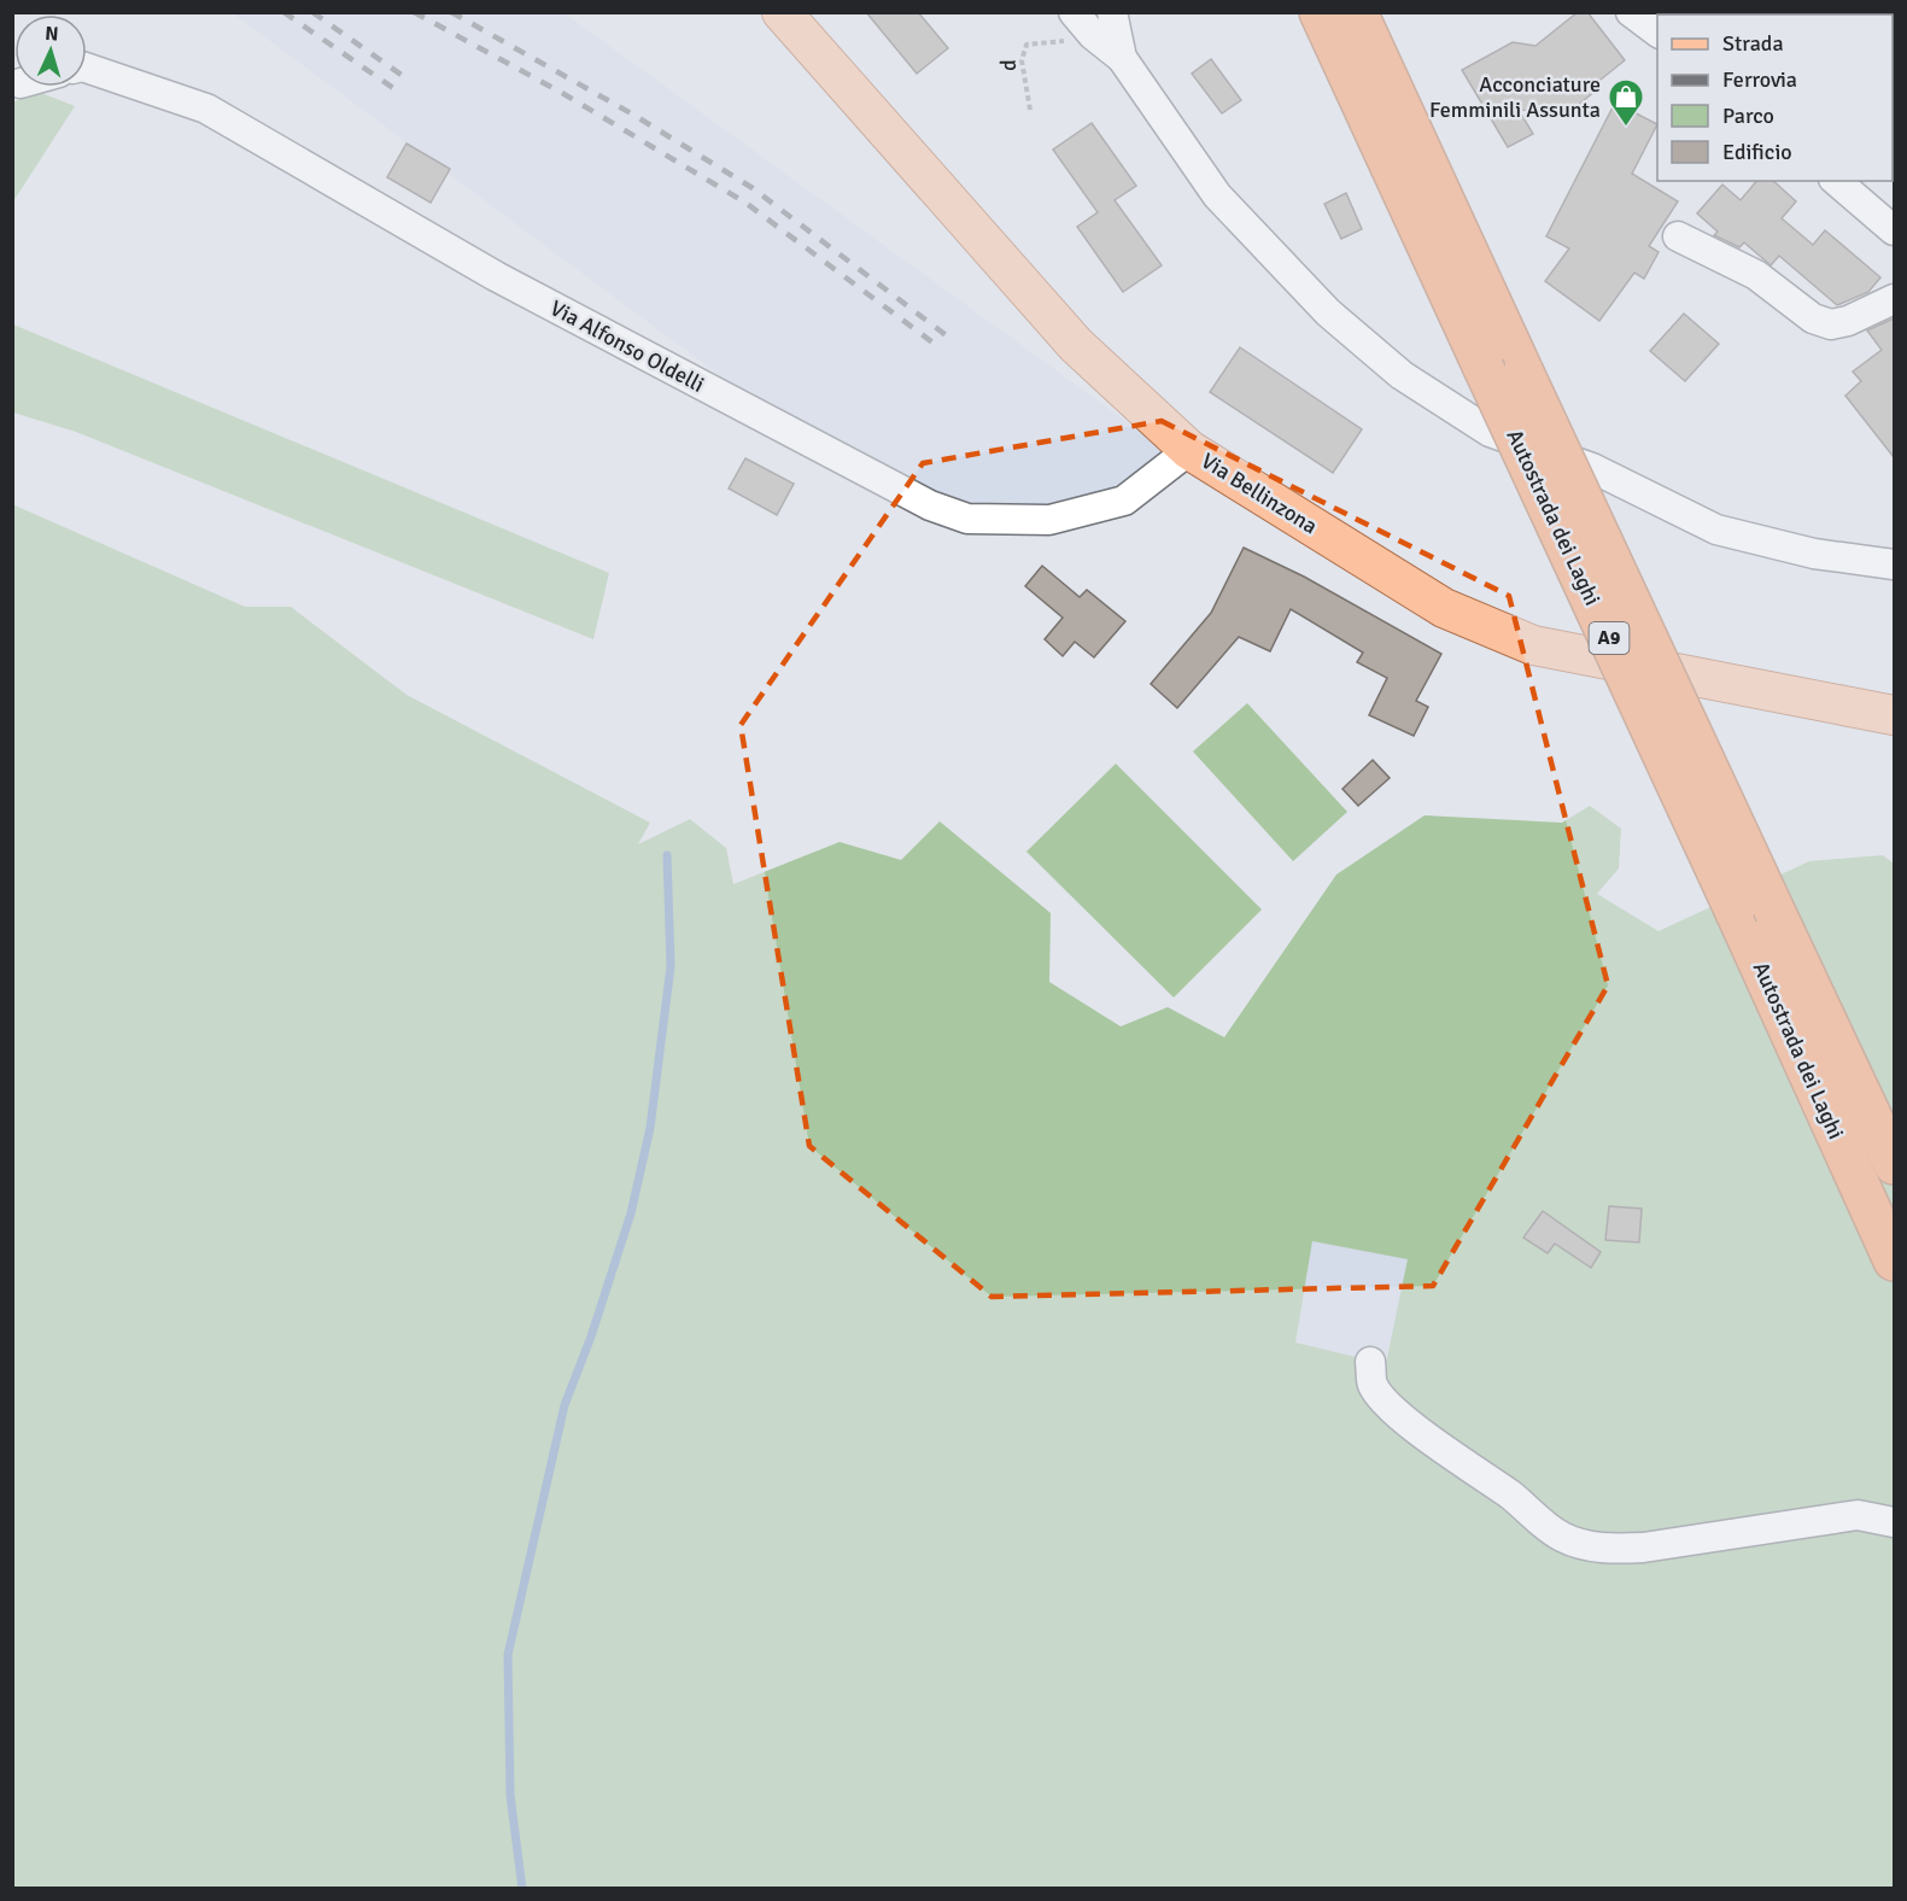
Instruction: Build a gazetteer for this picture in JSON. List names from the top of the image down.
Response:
{
  "streets": {
    "highway": ["Autostrada dei Laghi", "A9"],
    "main road": ["Via Bellinzona"],
    "street": ["Via Alfonso Oldelli"],
    "path": ["d"]
  },
  "crossings": [
    ["Via Alfonso Oldelli", "Via Bellinzona"]
  ],
  "places": {
    "shop": ["Acconciature Femminili Assunta"]
  },
  "legend": [
    "Strada",
    "Ferrovia",
    "Parco",
    "Edificio"
  ],
  "north": "top"
}
